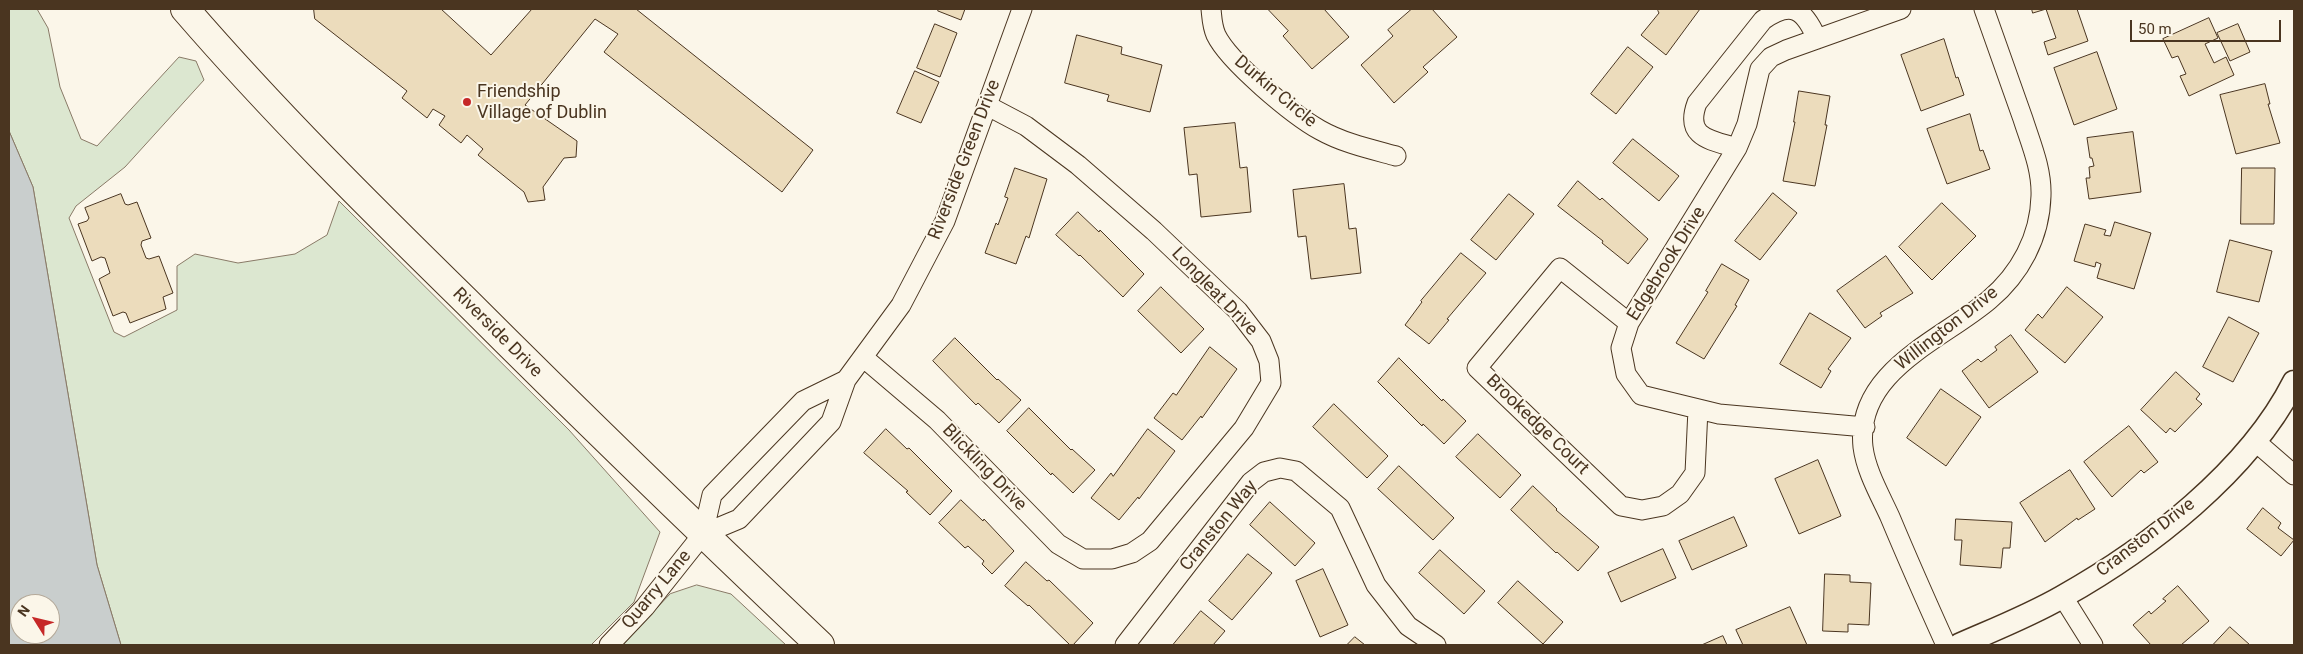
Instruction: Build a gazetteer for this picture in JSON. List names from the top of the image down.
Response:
{
  "streets": {
    "main road": ["Riverside Drive"],
    "street": [
      "Durkin Circle",
      "Riverside Green Drive",
      "Edgebrook Drive",
      "Longleat Drive",
      "Willington Drive",
      "Brookedge Court",
      "Blickling Drive",
      "Cranston Way",
      "Cranston Drive",
      "Quarry Lane"
    ]
  },
  "crossings": [
    ["Riverside Green Drive", "Longleat Drive"],
    ["Riverside Green Drive", "Riverside Drive"],
    ["Riverside Green Drive", "Blickling Drive"],
    ["Riverside Green Drive", "Quarry Lane"],
    ["Edgebrook Drive", "Willington Drive"],
    ["Edgebrook Drive", "Brookedge Court"],
    ["Longleat Drive", "Blickling Drive"],
    ["Riverside Drive", "Quarry Lane"]
  ],
  "places": ["Friendship Village of Dublin"],
  "scale_bar": "50 m",
  "north": "top left"
}
